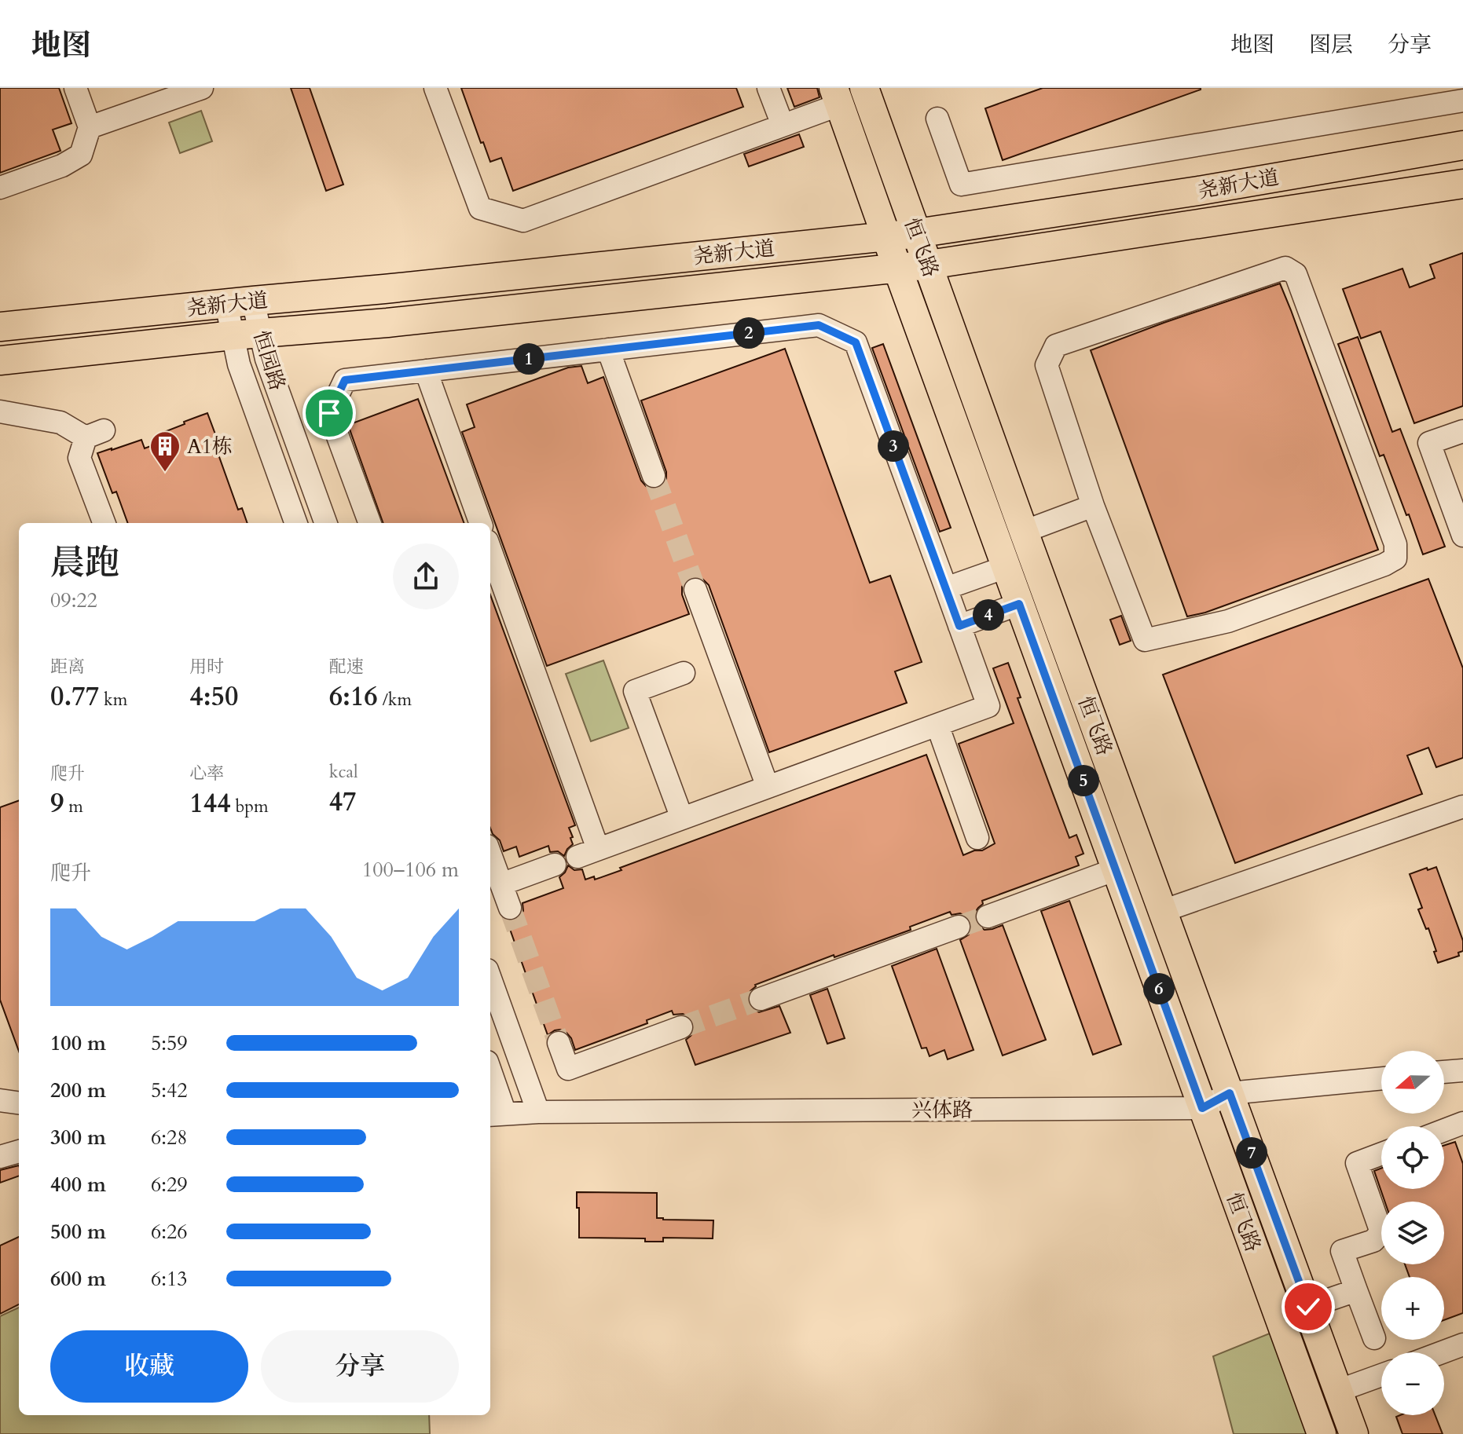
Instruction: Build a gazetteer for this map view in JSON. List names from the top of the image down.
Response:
{
  "streets": {
    "main road": ["尧新大道", "恒飞路"],
    "street": ["恒园路", "兴体路"]
  },
  "crossings": [
    ["尧新大道", "恒飞路"],
    ["尧新大道", "恒园路"],
    ["恒飞路", "兴体路"]
  ],
  "places": {
    "building": ["A1栋"]
  },
  "north": "left",
  "page": {
    "header": "地图",
    "nav": ["地图", "图层", "分享"],
    "pins": [
      "2",
      "1",
      "3",
      "4",
      "5",
      "6",
      "7"
    ],
    "heading": ["晨跑", "09:22"],
    "stats": [
      ["距离", "0.77 km"],
      ["用时", "4:50"],
      ["配速", "6:16 /km"],
      ["爬升", "9 m"],
      ["心率", "144 bpm"],
      ["kcal", "47"]
    ],
    "chart": ["爬升", "100–106 m"],
    "list": [
      {
        "name": "100 m",
        "note": "5:59"
      },
      {
        "name": "200 m",
        "note": "5:42"
      },
      {
        "name": "300 m",
        "note": "6:28"
      },
      {
        "name": "400 m",
        "note": "6:29"
      },
      {
        "name": "500 m",
        "note": "6:26"
      },
      {
        "name": "600 m",
        "note": "6:13"
      }
    ],
    "map_buttons": ["+", "−"],
    "buttons": ["收藏", "分享"]
  }
}
